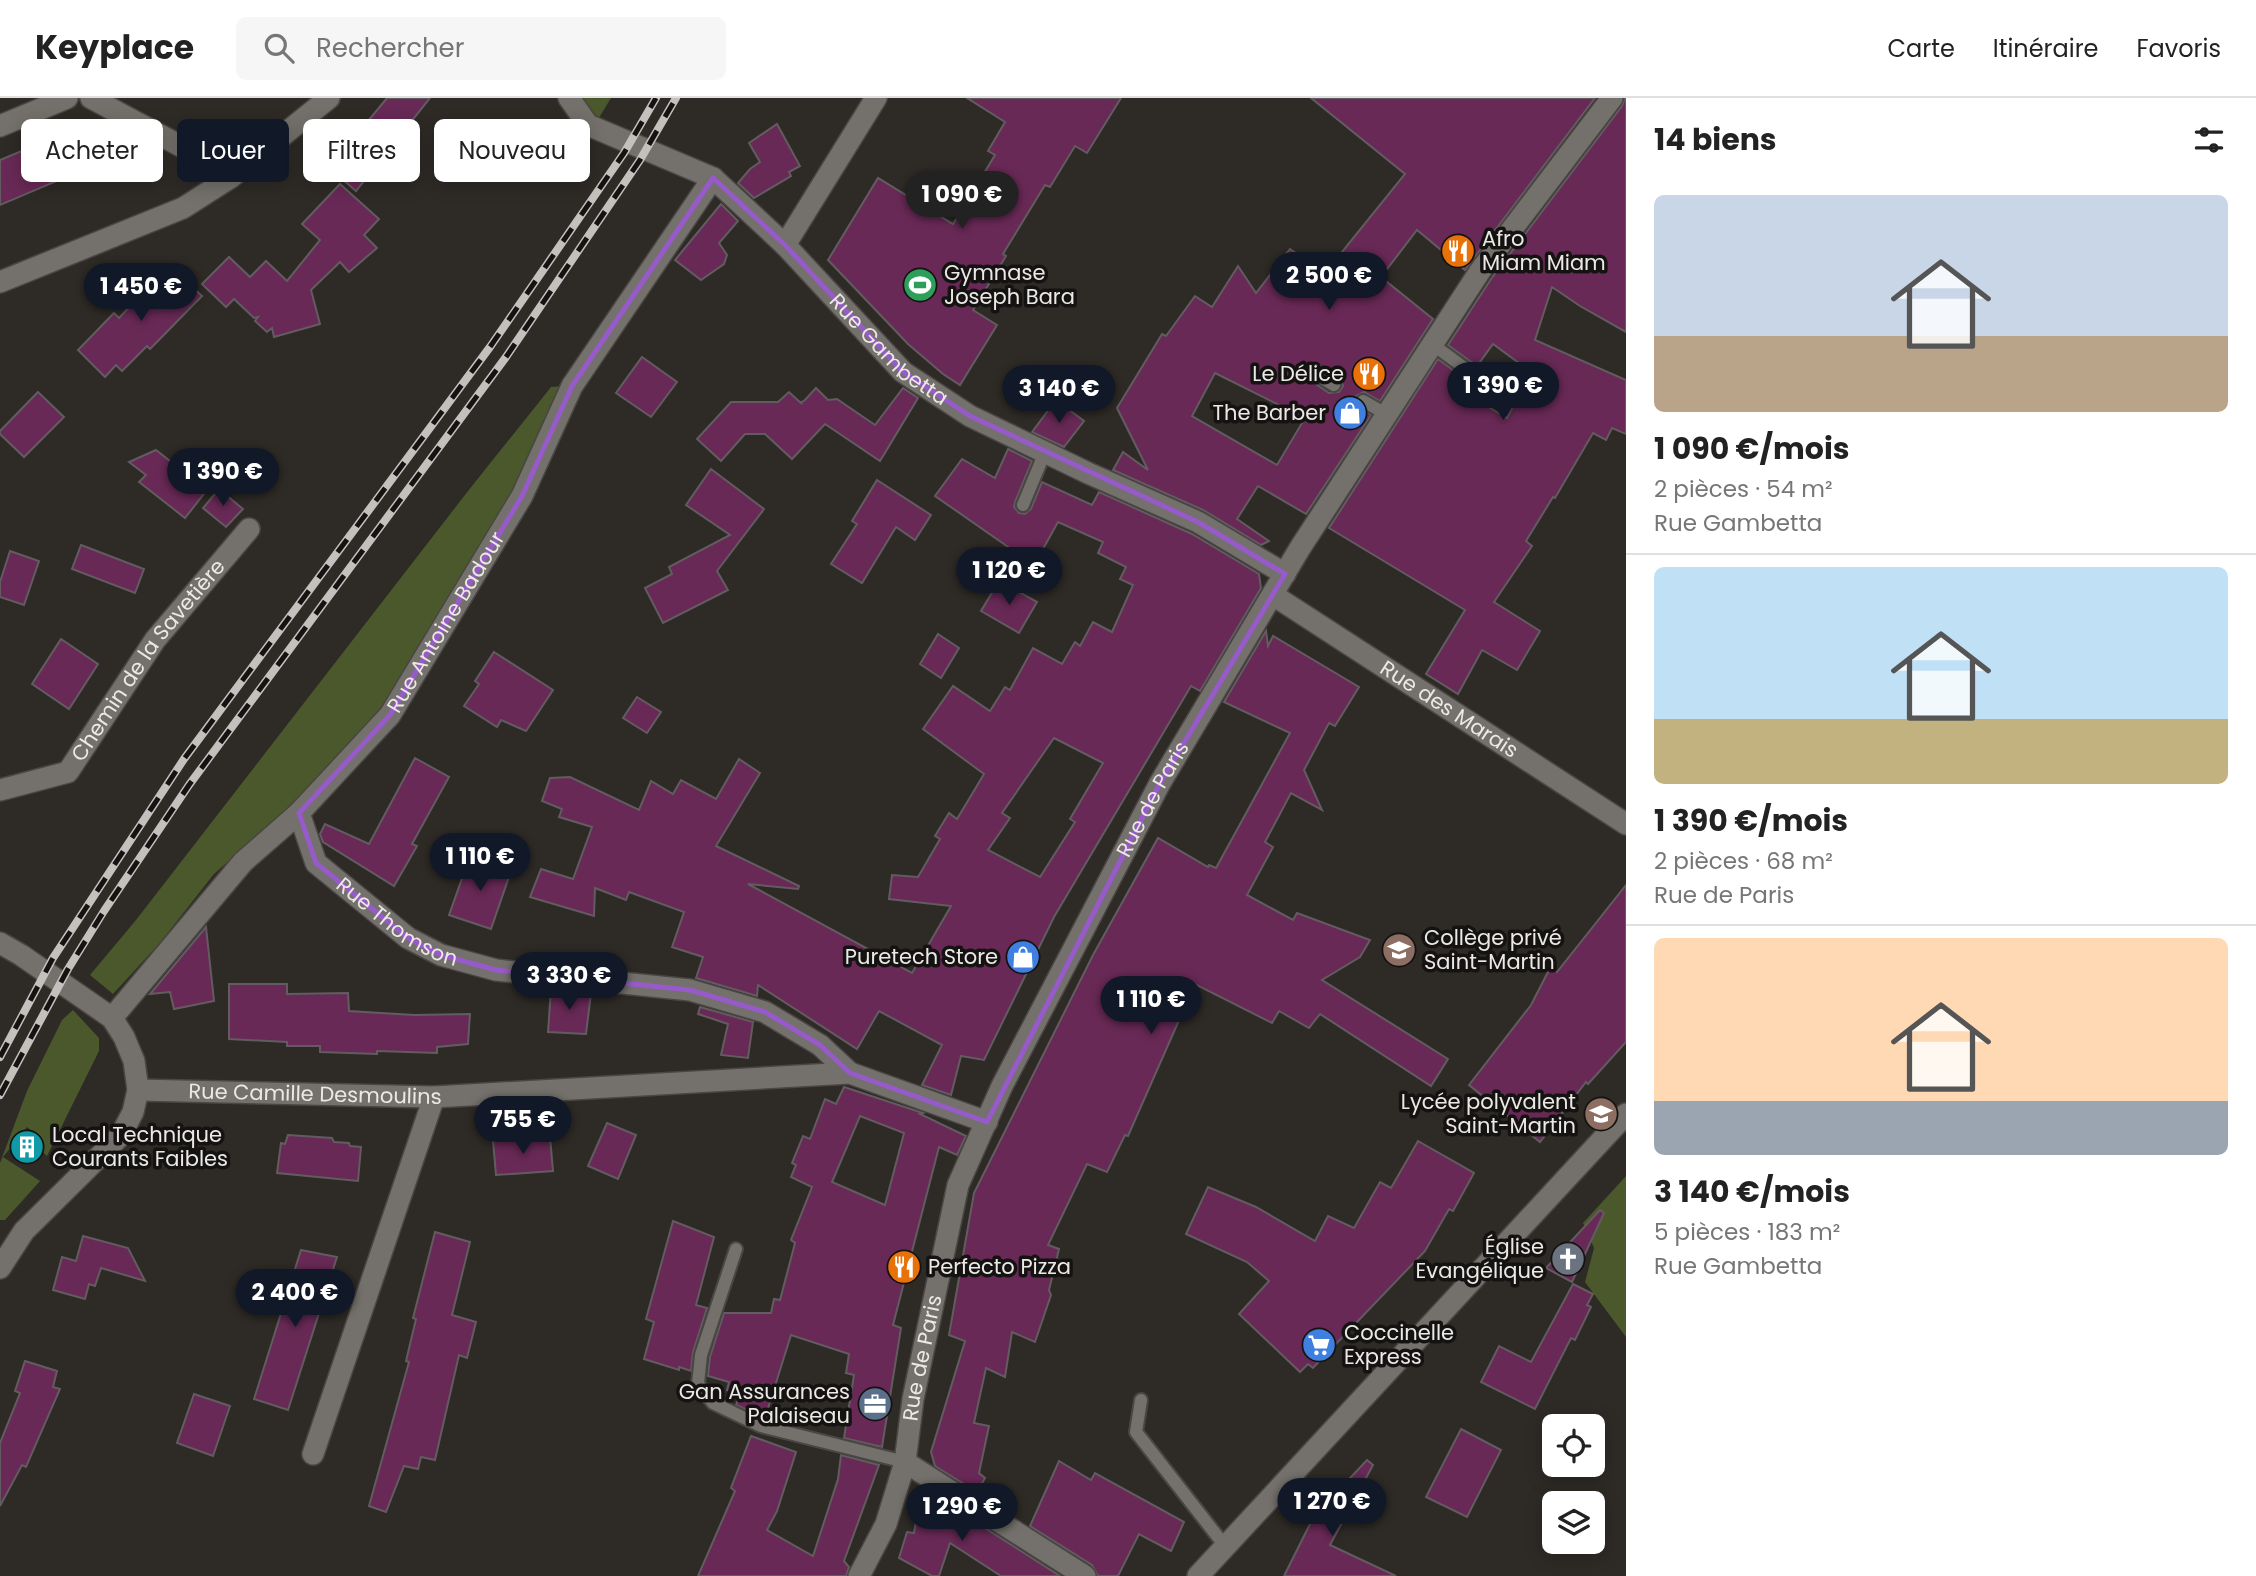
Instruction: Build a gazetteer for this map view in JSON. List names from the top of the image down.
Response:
{
  "streets": {
    "street": [
      "Rue Gambetta",
      "Rue Antoine Badour",
      "Chemin de la Savetière",
      "Rue des Marais",
      "Rue de Paris",
      "Rue Thomson",
      "Rue Camille Desmoulins"
    ]
  },
  "crossings": [
    ["Rue Gambetta", "Rue Antoine Badour"],
    ["Rue Gambetta", "Rue de Paris"],
    ["Rue Antoine Badour", "Rue Thomson"],
    ["Rue des Marais", "Rue de Paris"],
    ["Rue de Paris", "Rue Camille Desmoulins"],
    ["Rue Thomson", "Rue Camille Desmoulins"]
  ],
  "places": {
    "restaurant": ["Afro Miam Miam", "Le Délice", "Perfecto Pizza"],
    "sports": ["Gymnase Joseph Bara"],
    "shop": ["The Barber", "Puretech Store"],
    "school or university": ["Collège privé Saint-Martin", "Lycée polyvalent Saint-Martin"],
    "building": ["Local Technique Courants Faibles"],
    "church": ["Église Evangélique"],
    "supermarket": ["Coccinelle Express"],
    "office": ["Gan Assurances Palaiseau"]
  },
  "page": {
    "header": "Keyplace",
    "search": "Rechercher",
    "nav": ["Carte", "Itinéraire", "Favoris"],
    "heading": "14 biens",
    "chip": [
      "Acheter",
      "Louer",
      "Filtres",
      "Nouveau"
    ],
    "price": [
      "1 090 €",
      "2 500 €",
      "1 450 €",
      "1 390 €",
      "3 140 €",
      "1 390 €",
      "1 120 €",
      "1 110 €",
      "3 330 €",
      "1 110 €",
      "755 €",
      "2 400 €",
      "1 270 €",
      "1 290 €"
    ],
    "list": [
      {
        "name": "1 090 €/mois",
        "note": "2 pièces · 54 m² · Rue Gambetta"
      },
      {
        "name": "1 390 €/mois",
        "note": "2 pièces · 68 m² · Rue de Paris"
      },
      {
        "name": "3 140 €/mois",
        "note": "5 pièces · 183 m² · Rue Gambetta"
      }
    ]
  }
}
